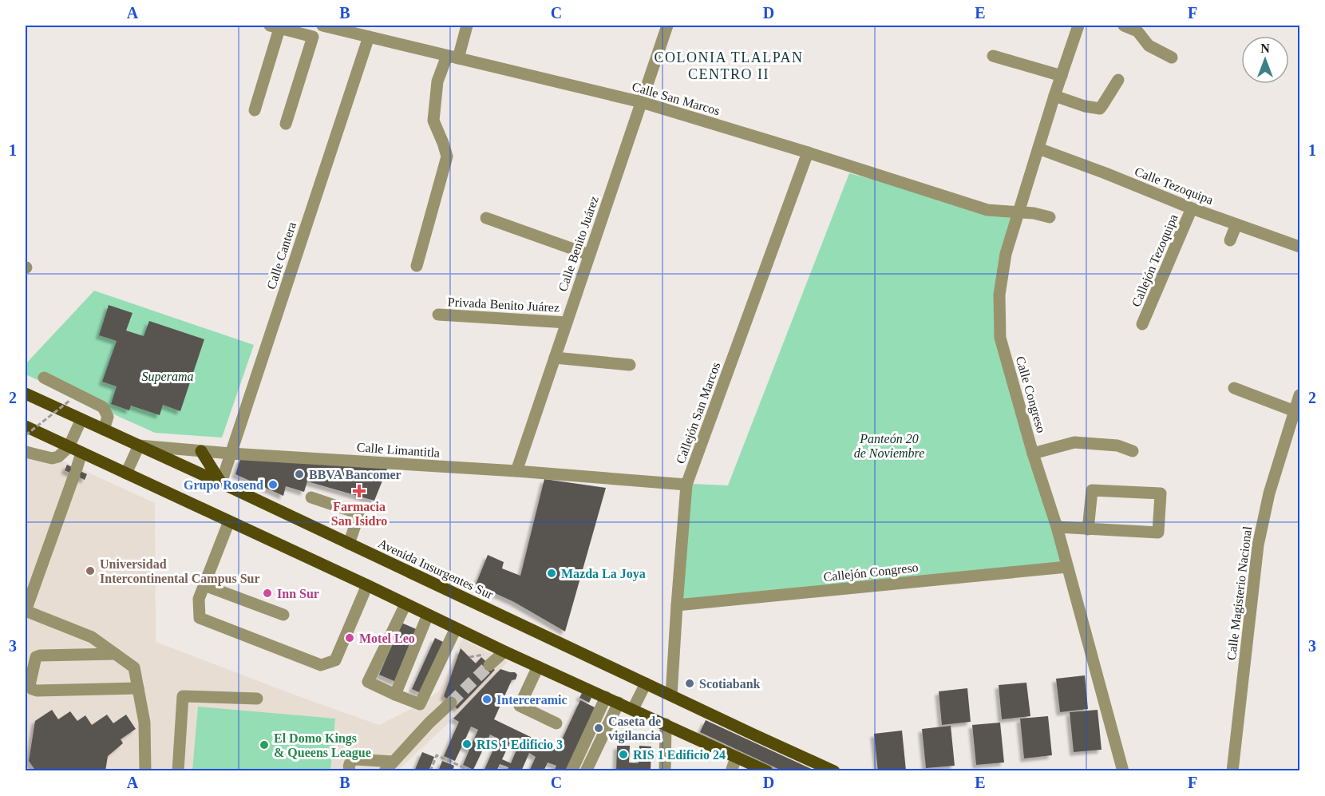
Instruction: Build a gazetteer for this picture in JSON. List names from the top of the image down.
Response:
{
  "streets": {
    "main road": ["Avenida Insurgentes Sur"],
    "street": [
      "Calle San Marcos",
      "Calle Tezoquipa",
      "Calle Benito Juárez",
      "Calle Cantera",
      "Callejón Tezoquipa",
      "Privada Benito Juárez",
      "Calle Congreso",
      "Callejón San Marcos",
      "Calle Limantitla",
      "Callejón Congreso",
      "Calle Magisterio Nacional"
    ]
  },
  "crossings": [
    ["Calle San Marcos", "Calle Benito Juárez"],
    ["Calle San Marcos", "Calle Cantera"],
    ["Calle San Marcos", "Calle Congreso"],
    ["Calle San Marcos", "Callejón San Marcos"],
    ["Calle Tezoquipa", "Callejón Tezoquipa"],
    ["Calle Tezoquipa", "Calle Congreso"],
    ["Calle Benito Juárez", "Privada Benito Juárez"],
    ["Calle Benito Juárez", "Calle Limantitla"],
    ["Calle Cantera", "Calle Limantitla"],
    ["Calle Cantera", "Avenida Insurgentes Sur"],
    ["Calle Congreso", "Callejón Congreso"],
    ["Callejón San Marcos", "Calle Limantitla"],
    ["Callejón San Marcos", "Avenida Insurgentes Sur"],
    ["Callejón San Marcos", "Callejón Congreso"],
    ["Calle Limantitla", "Avenida Insurgentes Sur"]
  ],
  "districts": ["COLONIA TLALPAN CENTRO II"],
  "parks": ["Superama", "Panteón 20 de Noviembre"],
  "places": {
    "other": [
      "BBVA Bancomer",
      "Grupo Rosend",
      "Universidad Intercontinental Campus Sur",
      "Mazda La Joya",
      "Inn Sur",
      "Motel Leo",
      "Scotiabank",
      "Interceramic",
      "Caseta de vigilancia",
      "RIS 1 Edificio 3",
      "El Domo Kings & Queens League",
      "RIS 1 Edificio 24"
    ],
    "health": ["Farmacia San Isidro"]
  },
  "north": "top",
  "grid": {
    "columns": [
      "A",
      "B",
      "C",
      "D",
      "E",
      "F"
    ],
    "rows": ["1", "2", "3"]
  }
}
